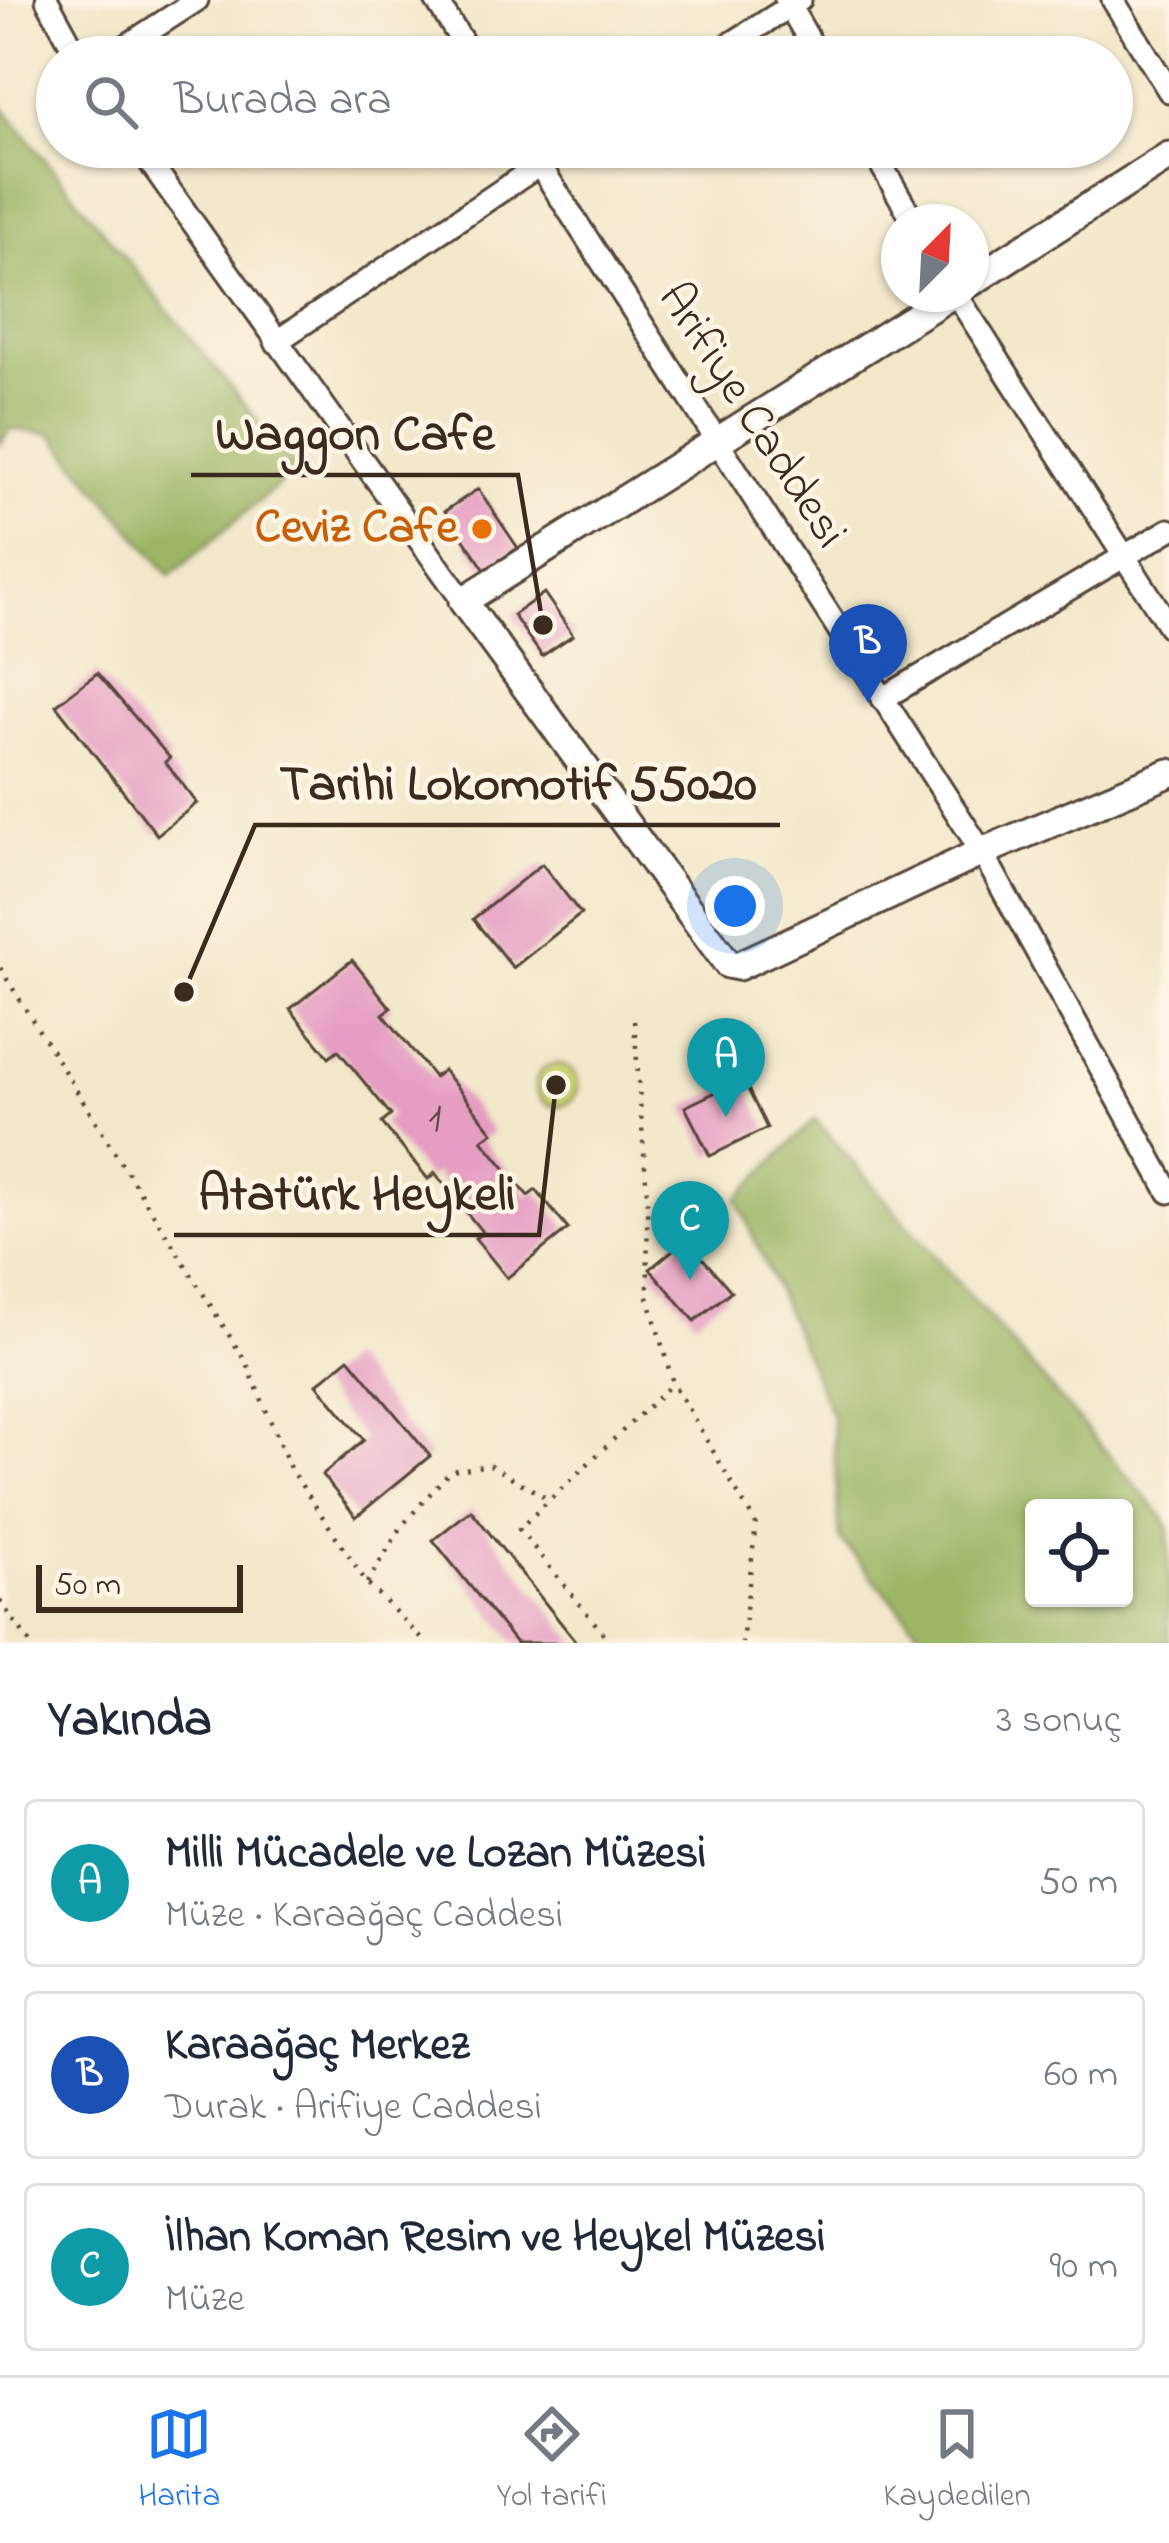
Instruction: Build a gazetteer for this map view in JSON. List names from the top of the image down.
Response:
{
  "streets": {
    "street": ["Arifiye Caddesi"]
  },
  "places": [
    "Ceviz Cafe",
    "Waggon Cafe",
    "Tarihi Lokomotif 55020",
    "Atatürk Heykeli"
  ],
  "house_numbers": ["1"],
  "scale_bar": "50 m",
  "north": "top right",
  "page": {
    "search": "Burada ara",
    "pins": ["B", "A", "C"],
    "scale": "50 m",
    "heading": ["Yakında", "3 sonuç"],
    "list": [
      {
        "mark": "A",
        "name": "Milli Mücadele ve Lozan Müzesi",
        "note": "Müze · Karaağaç Caddesi",
        "value": "50 m"
      },
      {
        "mark": "B",
        "name": "Karaağaç Merkez",
        "note": "Durak · Arifiye Caddesi",
        "value": "60 m"
      },
      {
        "mark": "C",
        "name": "İlhan Koman Resim ve Heykel Müzesi",
        "note": "Müze",
        "value": "90 m"
      }
    ],
    "nav": ["Harita", "Yol tarifi", "Kaydedilen"]
  }
}
